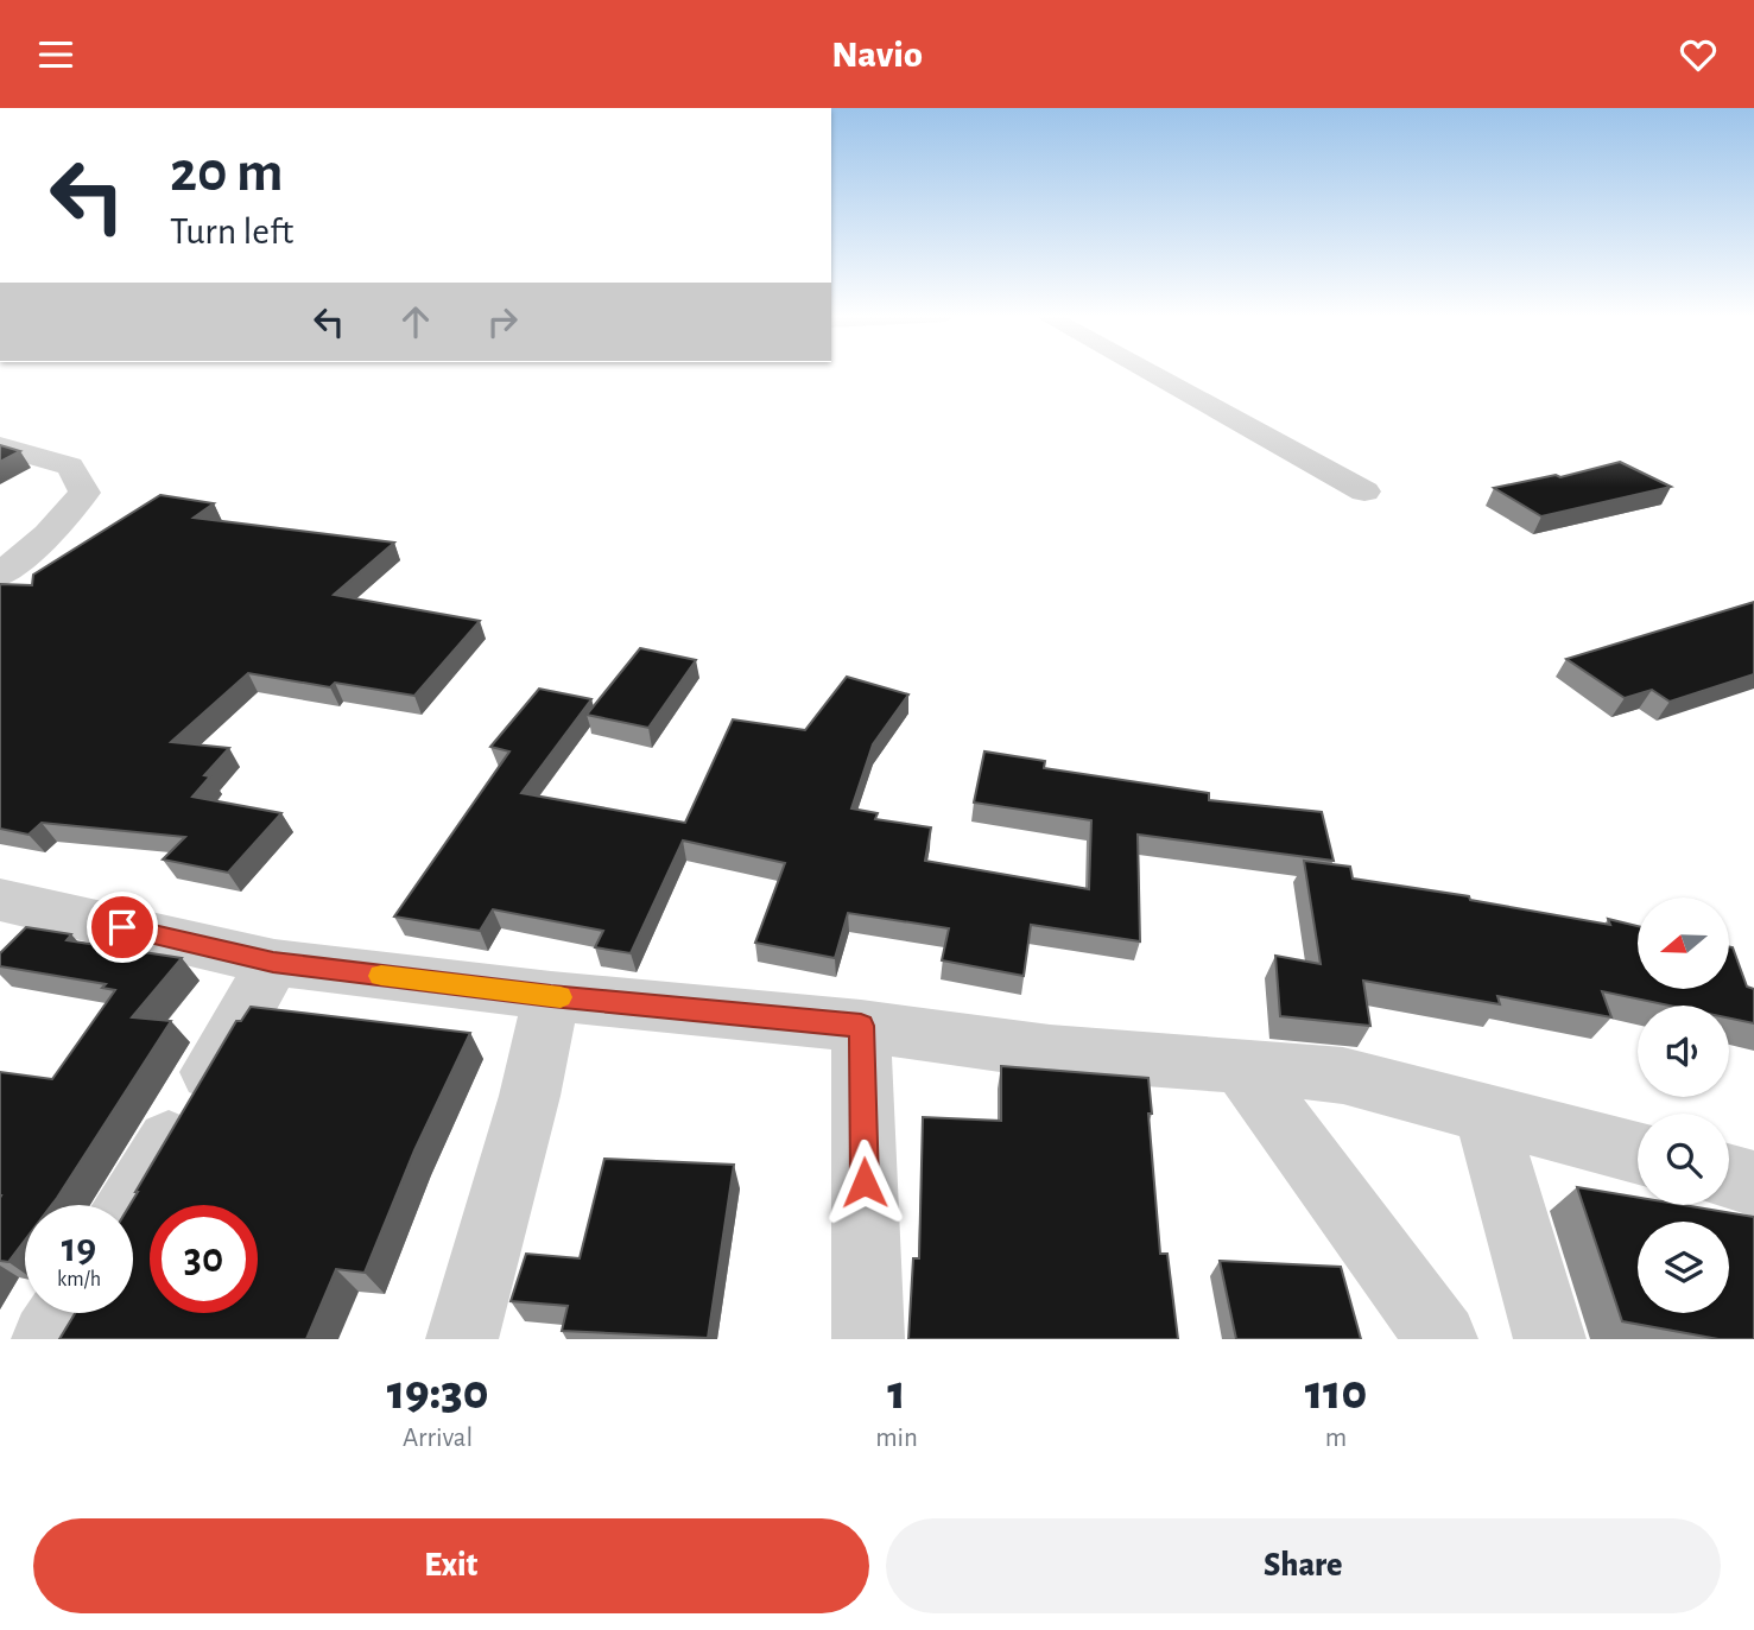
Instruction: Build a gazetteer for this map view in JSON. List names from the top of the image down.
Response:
{
  "north": "left",
  "page": {
    "header": "Navio",
    "turn": ["20 m", "Turn left"],
    "speed": "19 km/h",
    "limit": "30",
    "eta": [
      "19:30",
      "Arrival",
      "1",
      "min",
      "110",
      "m"
    ],
    "buttons": ["Exit", "Share"]
  }
}
